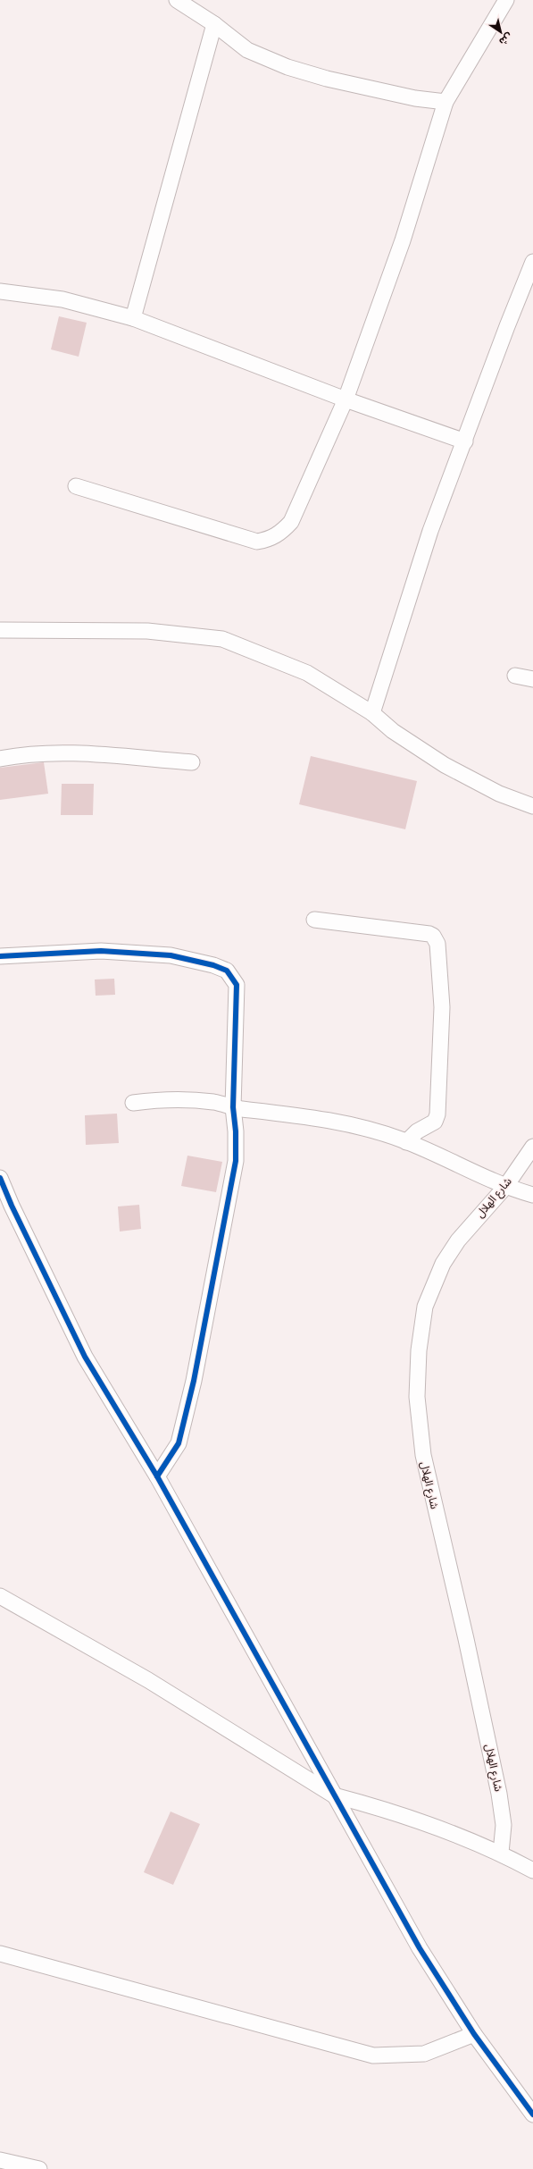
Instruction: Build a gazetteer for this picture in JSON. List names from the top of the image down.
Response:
{
  "streets": {
    "street": ["شارع الهلال"]
  },
  "north": "bottom right"
}
